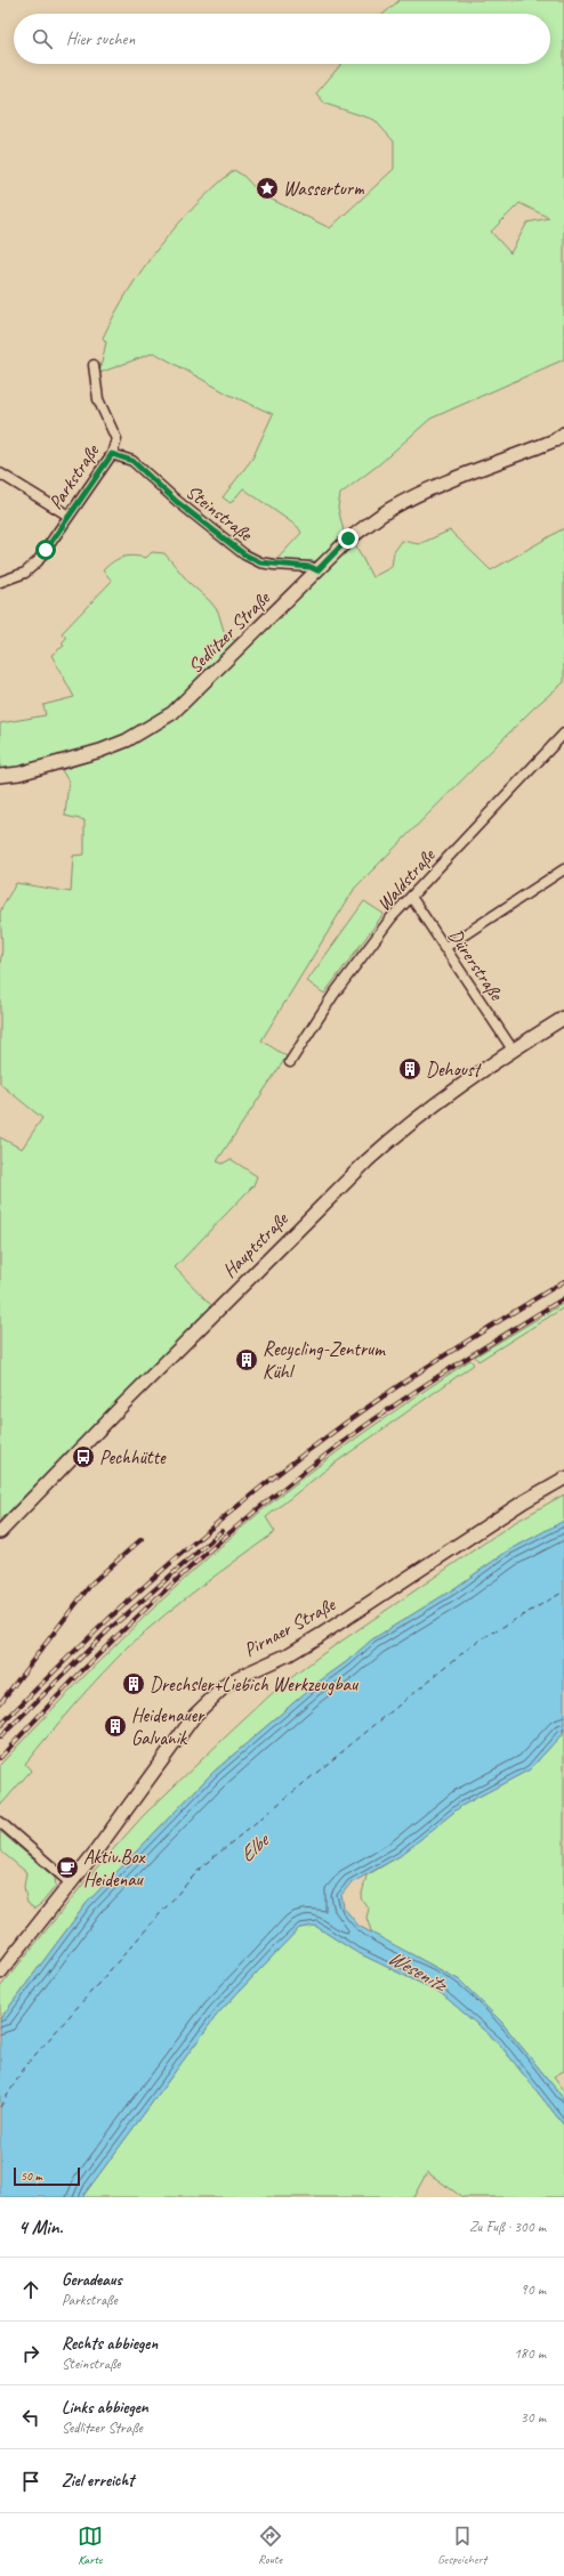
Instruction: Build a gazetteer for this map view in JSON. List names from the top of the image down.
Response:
{
  "streets": {
    "street": [
      "Parkstraße",
      "Steinstraße",
      "Sedlitzer Straße",
      "Waldstraße",
      "Dürerstraße",
      "Hauptstraße",
      "Pirnaer Straße"
    ]
  },
  "crossings": [
    ["Parkstraße", "Steinstraße"],
    ["Steinstraße", "Sedlitzer Straße"],
    ["Waldstraße", "Dürerstraße"],
    ["Dürerstraße", "Hauptstraße"]
  ],
  "water": ["Elbe", "Wesenitz"],
  "places": {
    "place": ["Wasserturm"],
    "building": [
      "Dehoust",
      "Recycling-Zentrum Kühl",
      "Drechsler+Liebich Werkzeugbau",
      "Heidenauer Galvanik"
    ],
    "bus stop": ["Pechhütte"],
    "cafe": ["Aktiv.Box Heidenau"]
  },
  "scale_bar": "50 m",
  "page": {
    "search": "Hier suchen",
    "scale": "50 m",
    "heading": ["4 Min.", "Zu Fuß · 300 m"],
    "list": [
      ["Geradeaus", "Parkstraße", "90 m"],
      ["Rechts abbiegen", "Steinstraße", "180 m"],
      ["Links abbiegen", "Sedlitzer Straße", "30 m"],
      "Ziel erreicht"
    ],
    "nav": ["Karte", "Route", "Gespeichert"]
  }
}
